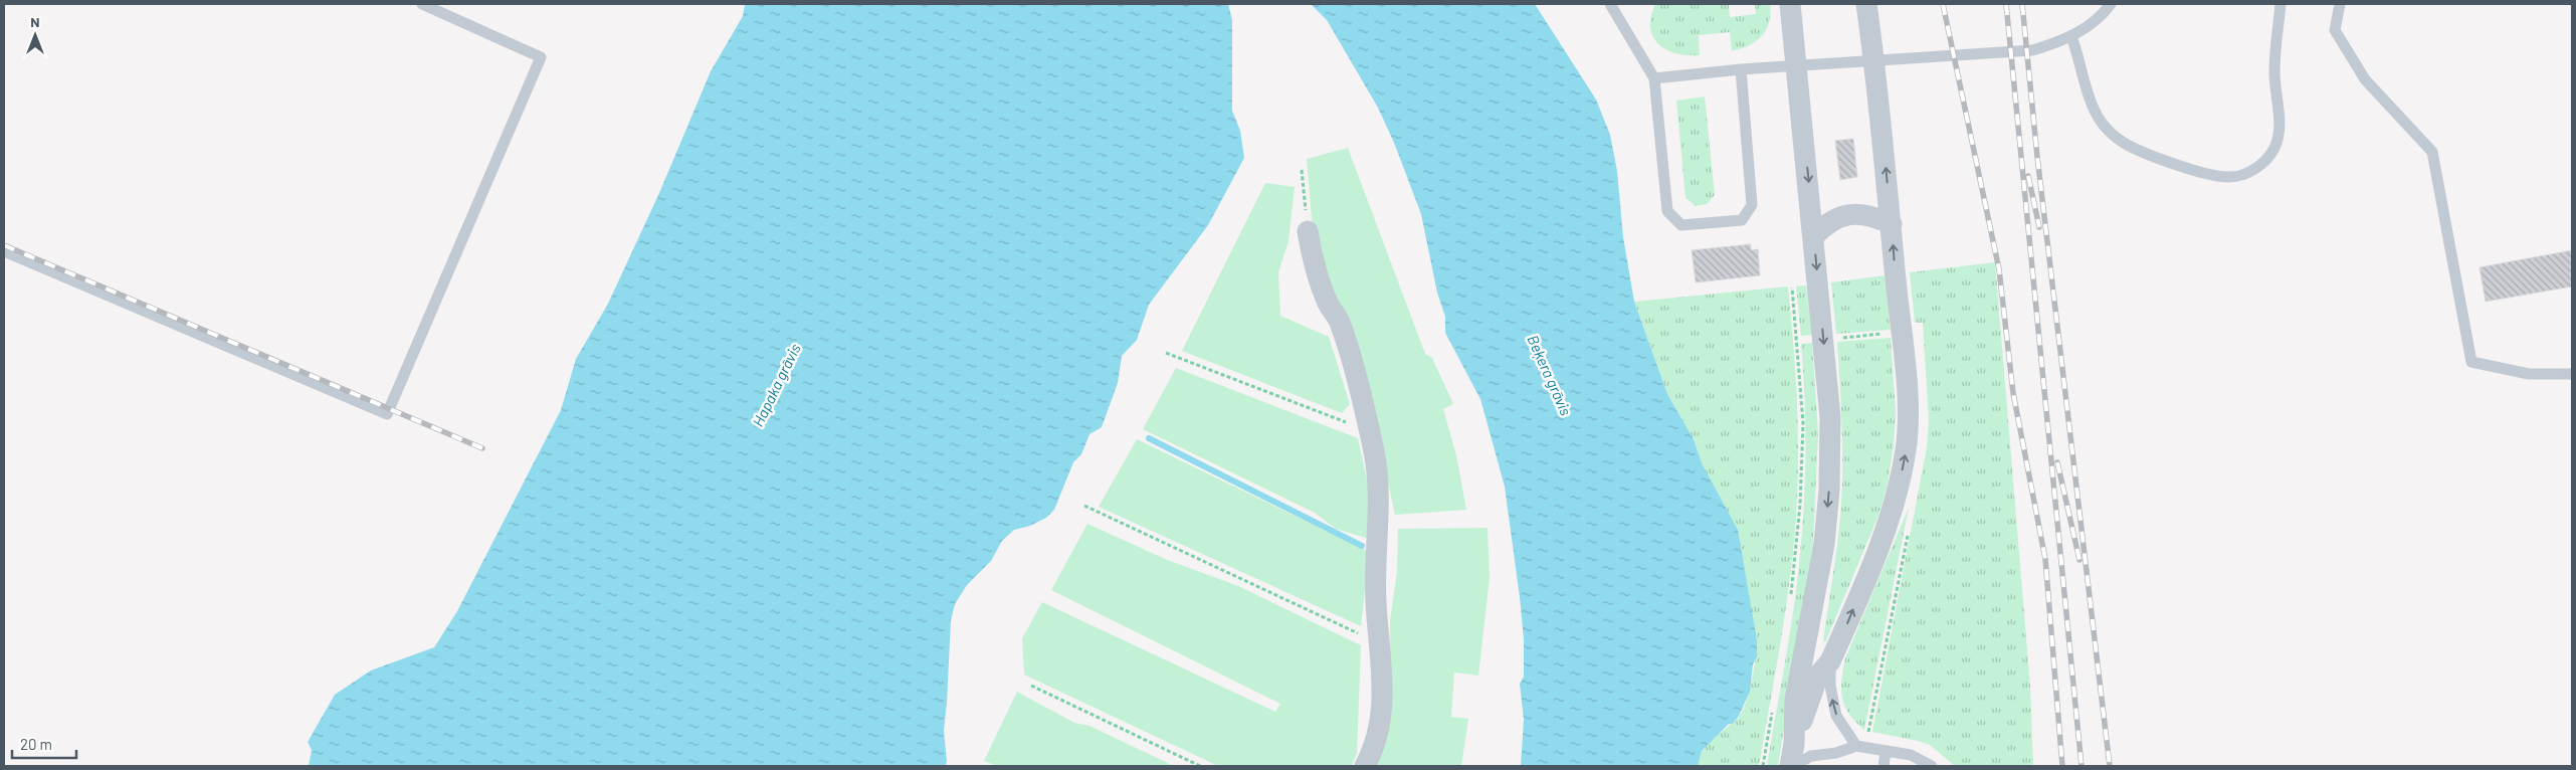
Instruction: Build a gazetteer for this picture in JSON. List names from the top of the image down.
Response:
{
  "water": ["Beķera grāvis", "Hapaka grāvis"],
  "scale_bar": "20 m",
  "north": "top"
}
